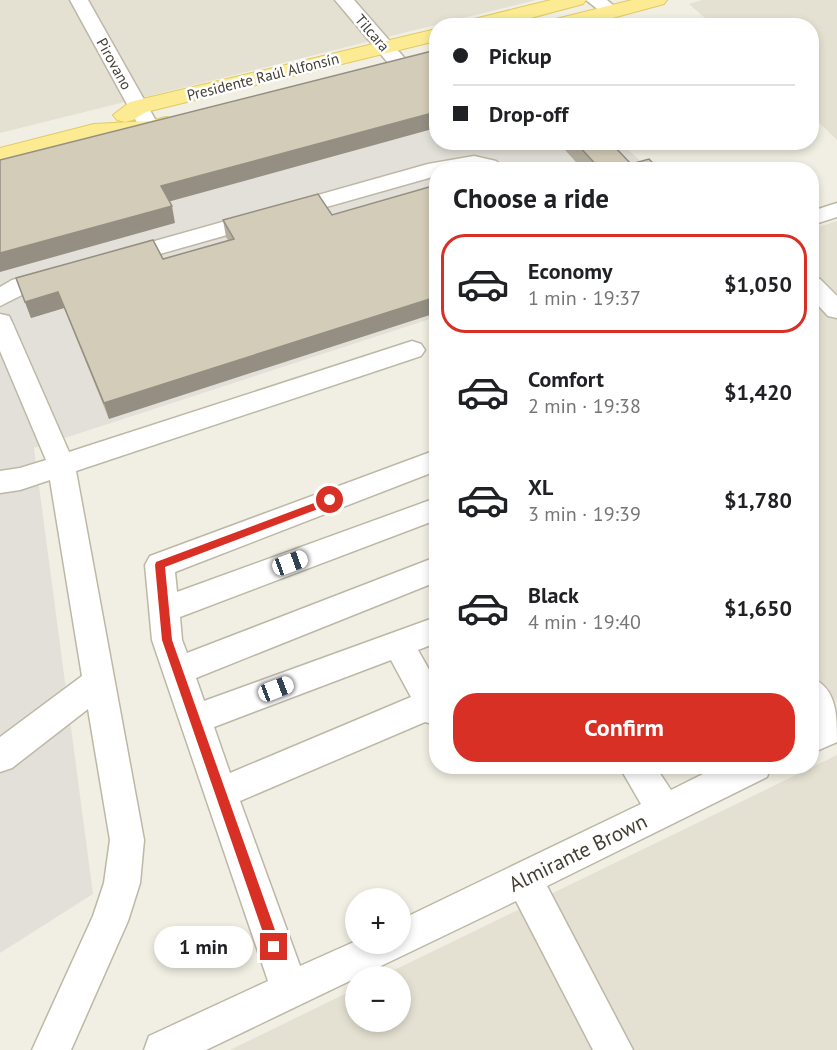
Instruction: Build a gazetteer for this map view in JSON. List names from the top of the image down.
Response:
{
  "streets": {
    "main road": ["Presidente Raúl Alfonsín"],
    "street": ["Tilcara", "Pirovano", "Almirante Brown"]
  },
  "crossings": [
    ["Tilcara", "Presidente Raúl Alfonsín"],
    ["Pirovano", "Presidente Raúl Alfonsín"]
  ],
  "page": {
    "banner": ["Pickup", "Drop-off"],
    "heading": "Choose a ride",
    "list": [
      {
        "name": "Economy",
        "note": "1 min · 19:37",
        "value": "$1,050"
      },
      {
        "name": "Comfort",
        "note": "2 min · 19:38",
        "value": "$1,420"
      },
      {
        "name": "XL",
        "note": "3 min · 19:39",
        "value": "$1,780"
      },
      {
        "name": "Black",
        "note": "4 min · 19:40",
        "value": "$1,650"
      }
    ],
    "buttons": "Confirm",
    "map_buttons": ["+", "−"],
    "bubble": "1 min"
  }
}
